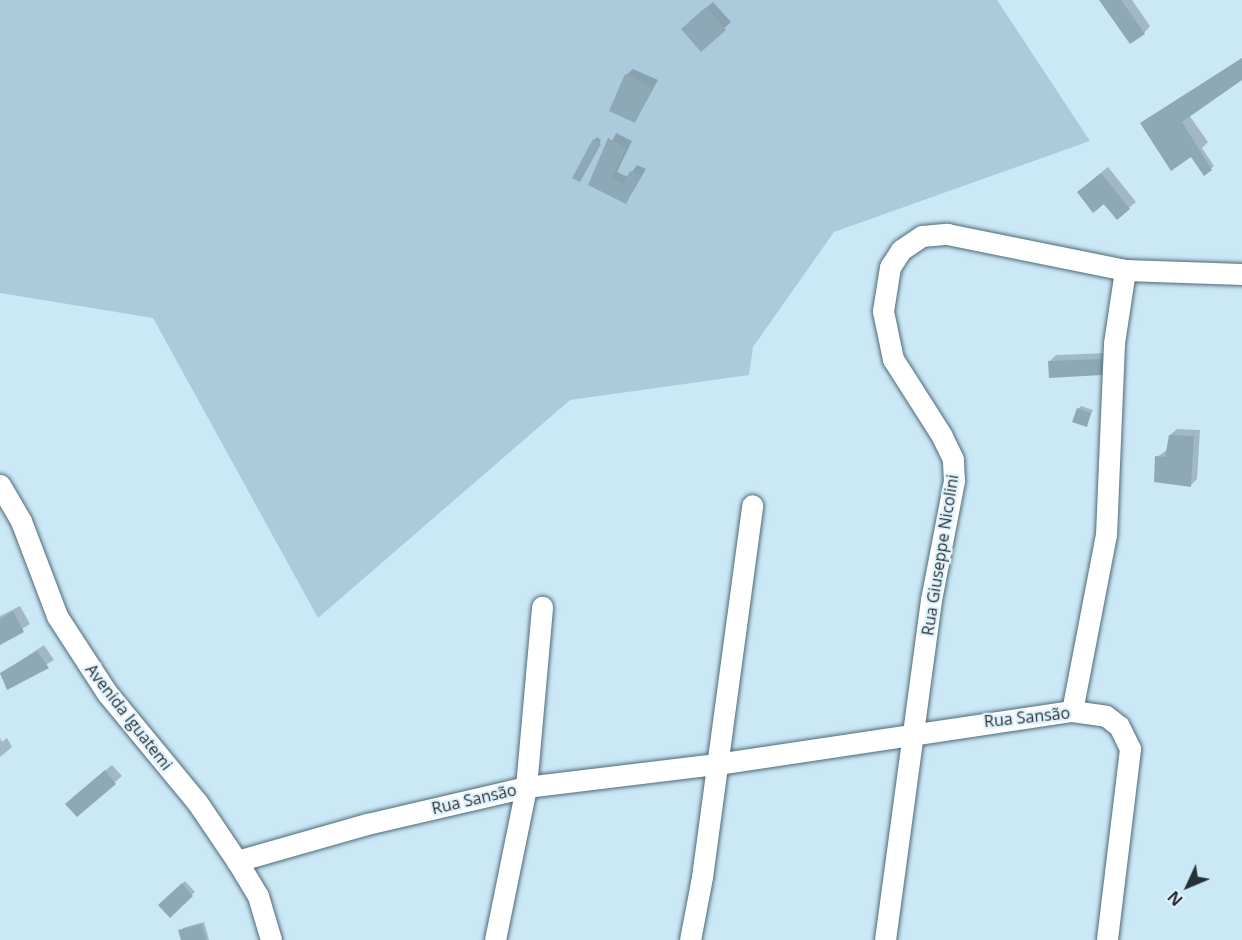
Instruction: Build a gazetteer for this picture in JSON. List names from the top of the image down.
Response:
{
  "streets": {
    "street": ["Rua Giuseppe Nicolini", "Avenida Iguatemi", "Rua Sansão"]
  },
  "crossings": [
    ["Rua Giuseppe Nicolini", "Rua Sansão"],
    ["Avenida Iguatemi", "Rua Sansão"]
  ],
  "north": "bottom left"
}
